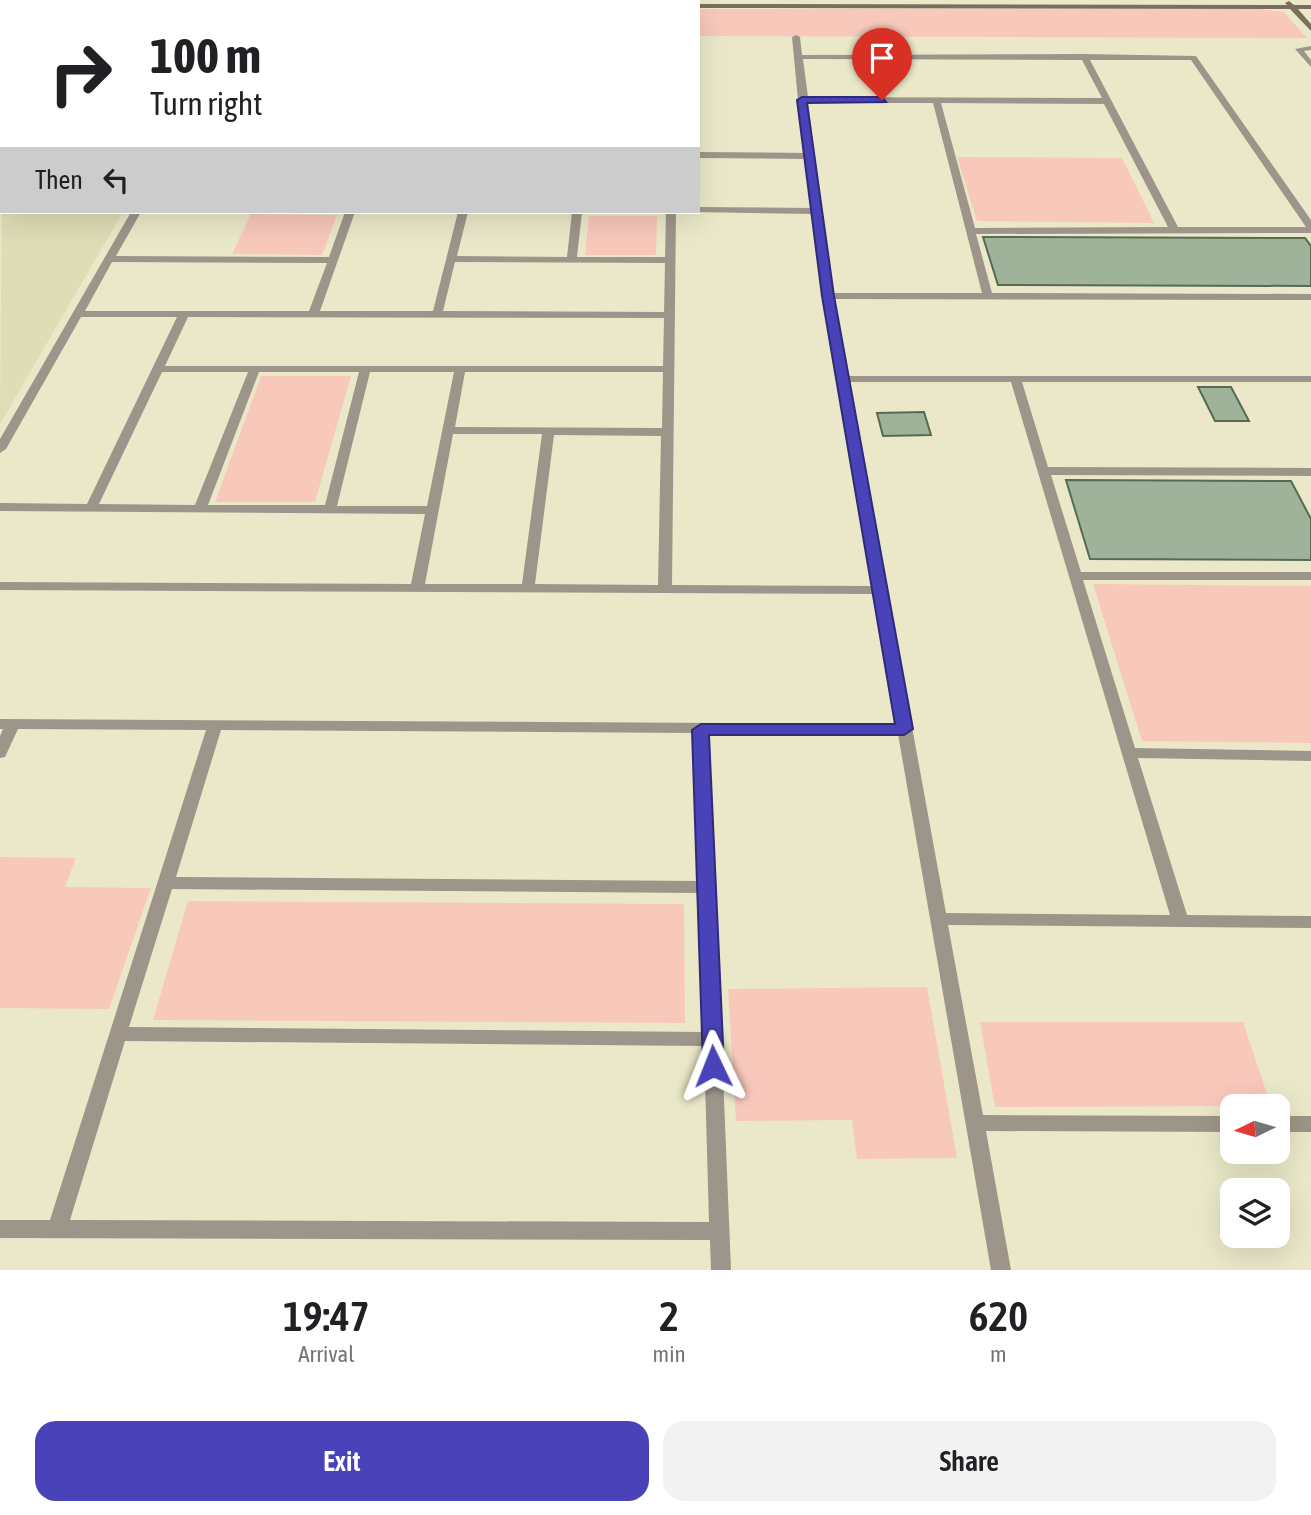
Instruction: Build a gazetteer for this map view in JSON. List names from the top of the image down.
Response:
{
  "north": "left",
  "page": {
    "turn": ["100 m", "Turn right"],
    "then": "Then",
    "eta": [
      "19:47",
      "Arrival",
      "2",
      "min",
      "620",
      "m"
    ],
    "buttons": ["Exit", "Share"]
  }
}
